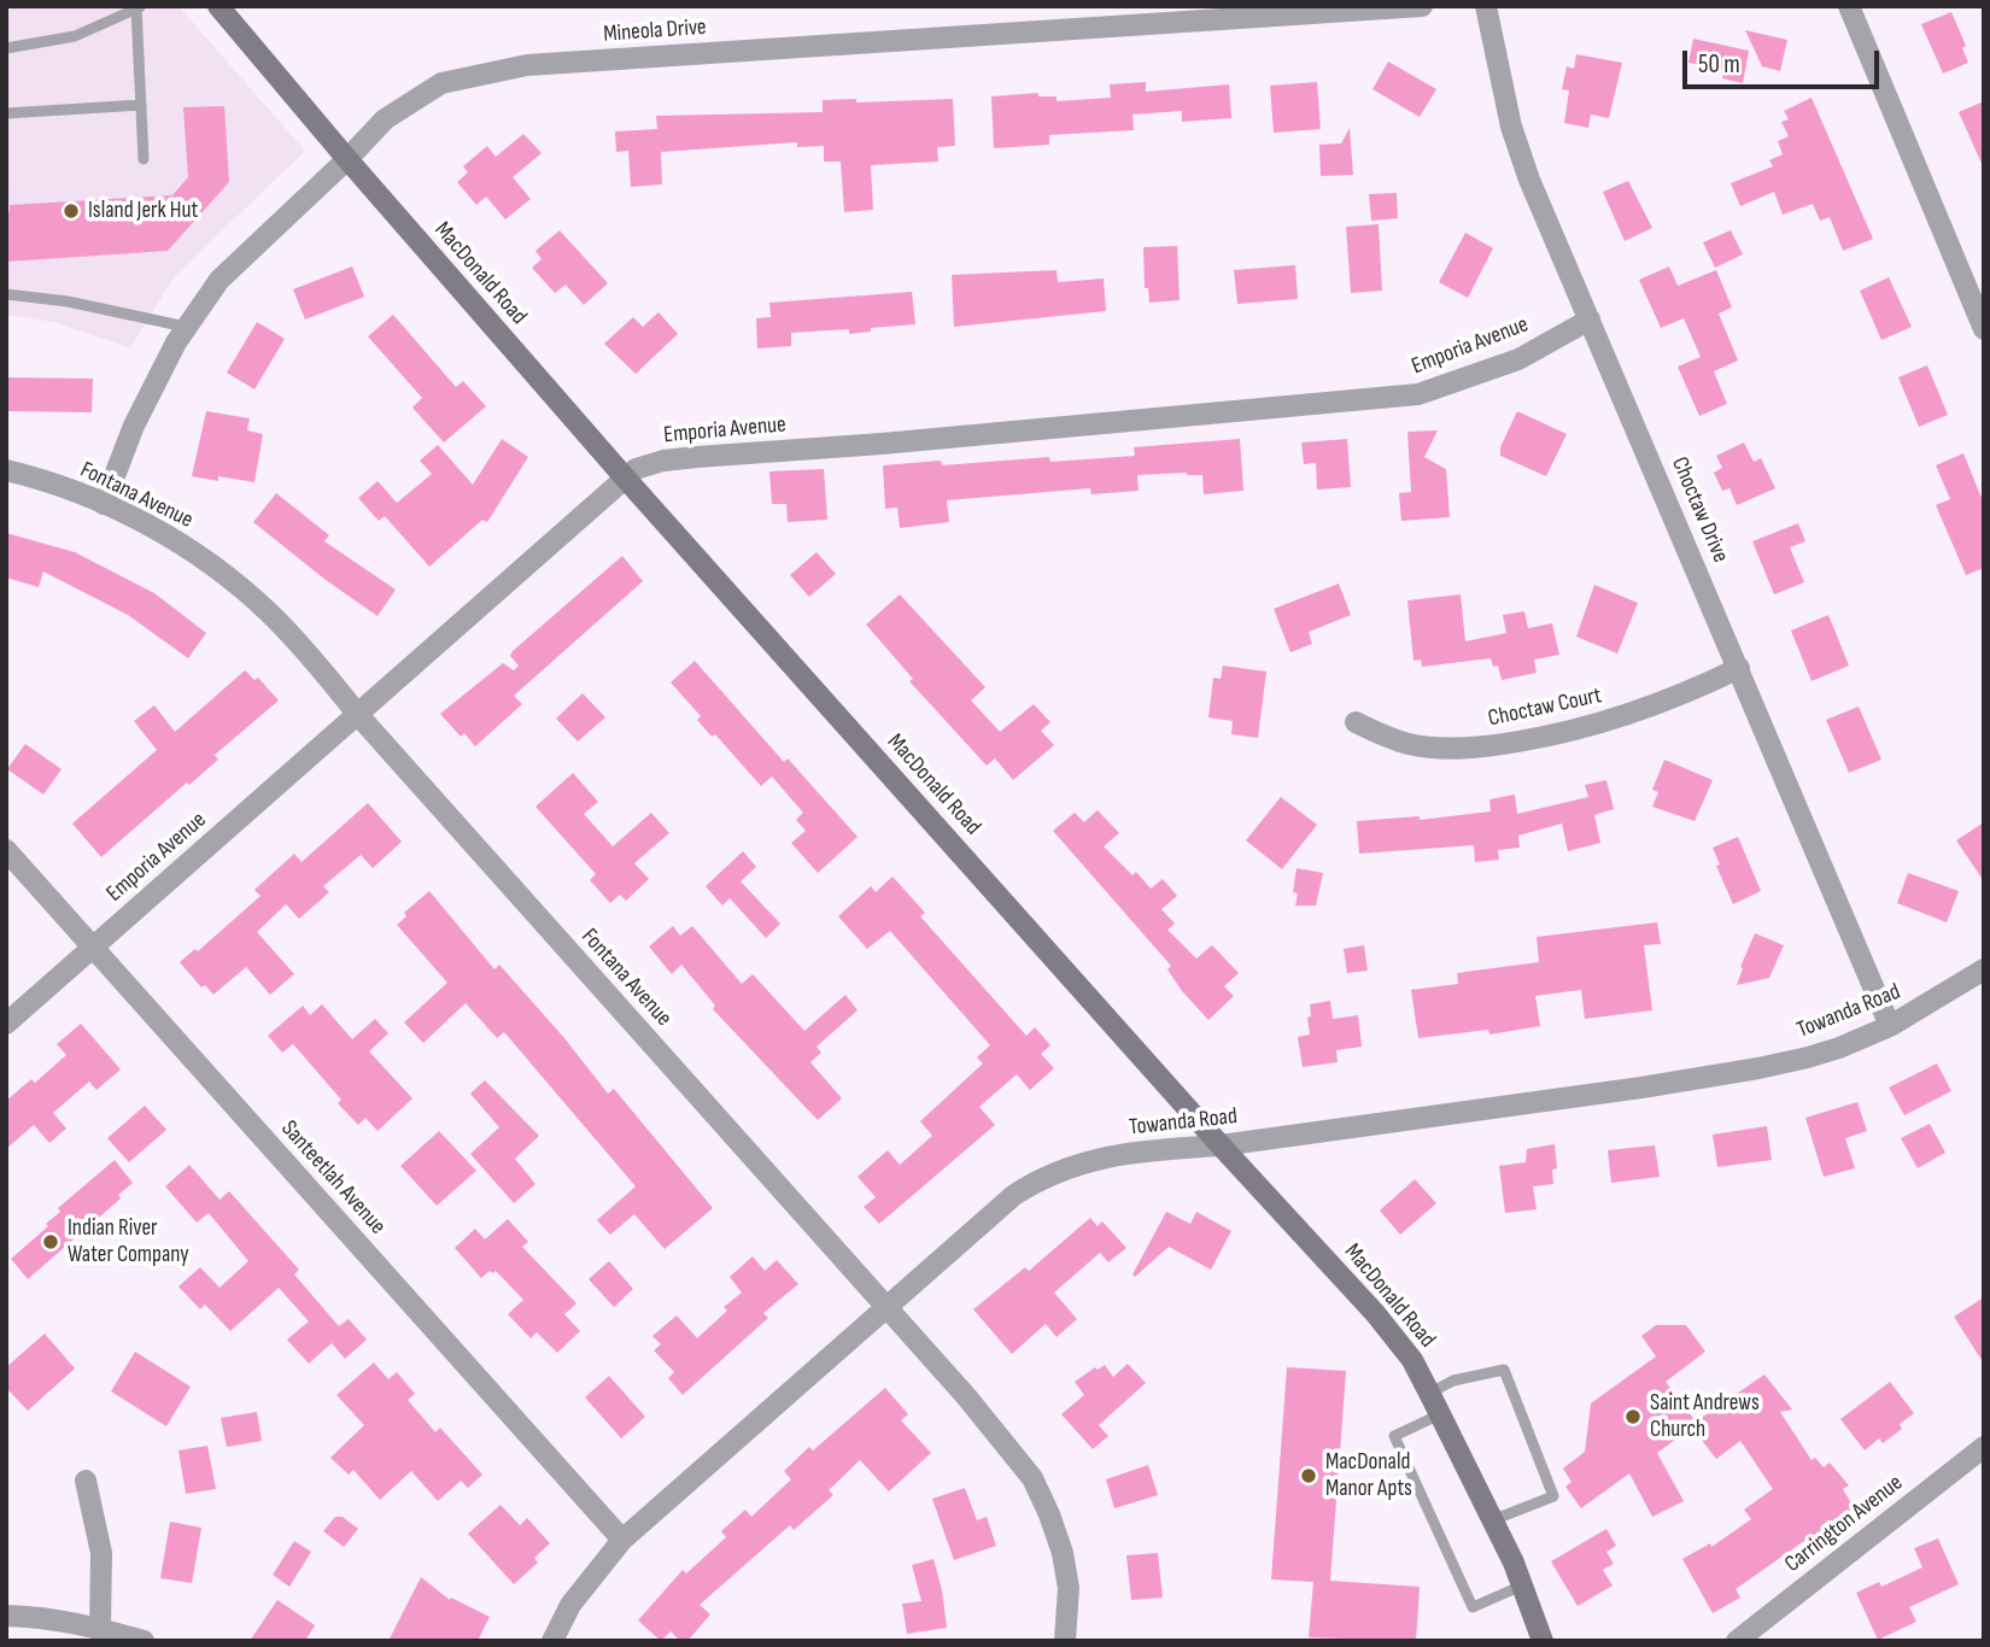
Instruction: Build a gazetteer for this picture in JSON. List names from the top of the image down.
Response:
{
  "streets": {
    "street": [
      "Mineola Drive",
      "MacDonald Road",
      "Emporia Avenue",
      "Fontana Avenue",
      "Choctaw Drive",
      "Choctaw Court",
      "Towanda Road",
      "Santeetlah Avenue",
      "Carrington Avenue"
    ]
  },
  "crossings": [
    ["Mineola Drive", "MacDonald Road"],
    ["Mineola Drive", "Fontana Avenue"],
    ["MacDonald Road", "Emporia Avenue"],
    ["MacDonald Road", "Towanda Road"],
    ["Emporia Avenue", "Fontana Avenue"],
    ["Emporia Avenue", "Choctaw Drive"],
    ["Emporia Avenue", "Santeetlah Avenue"],
    ["Fontana Avenue", "Towanda Road"],
    ["Choctaw Drive", "Choctaw Court"],
    ["Choctaw Drive", "Towanda Road"],
    ["Towanda Road", "Santeetlah Avenue"]
  ],
  "places": [
    "Island Jerk Hut",
    "Indian River Water Company",
    "Saint Andrews Church",
    "MacDonald Manor Apts"
  ],
  "scale_bar": "50 m"
}
